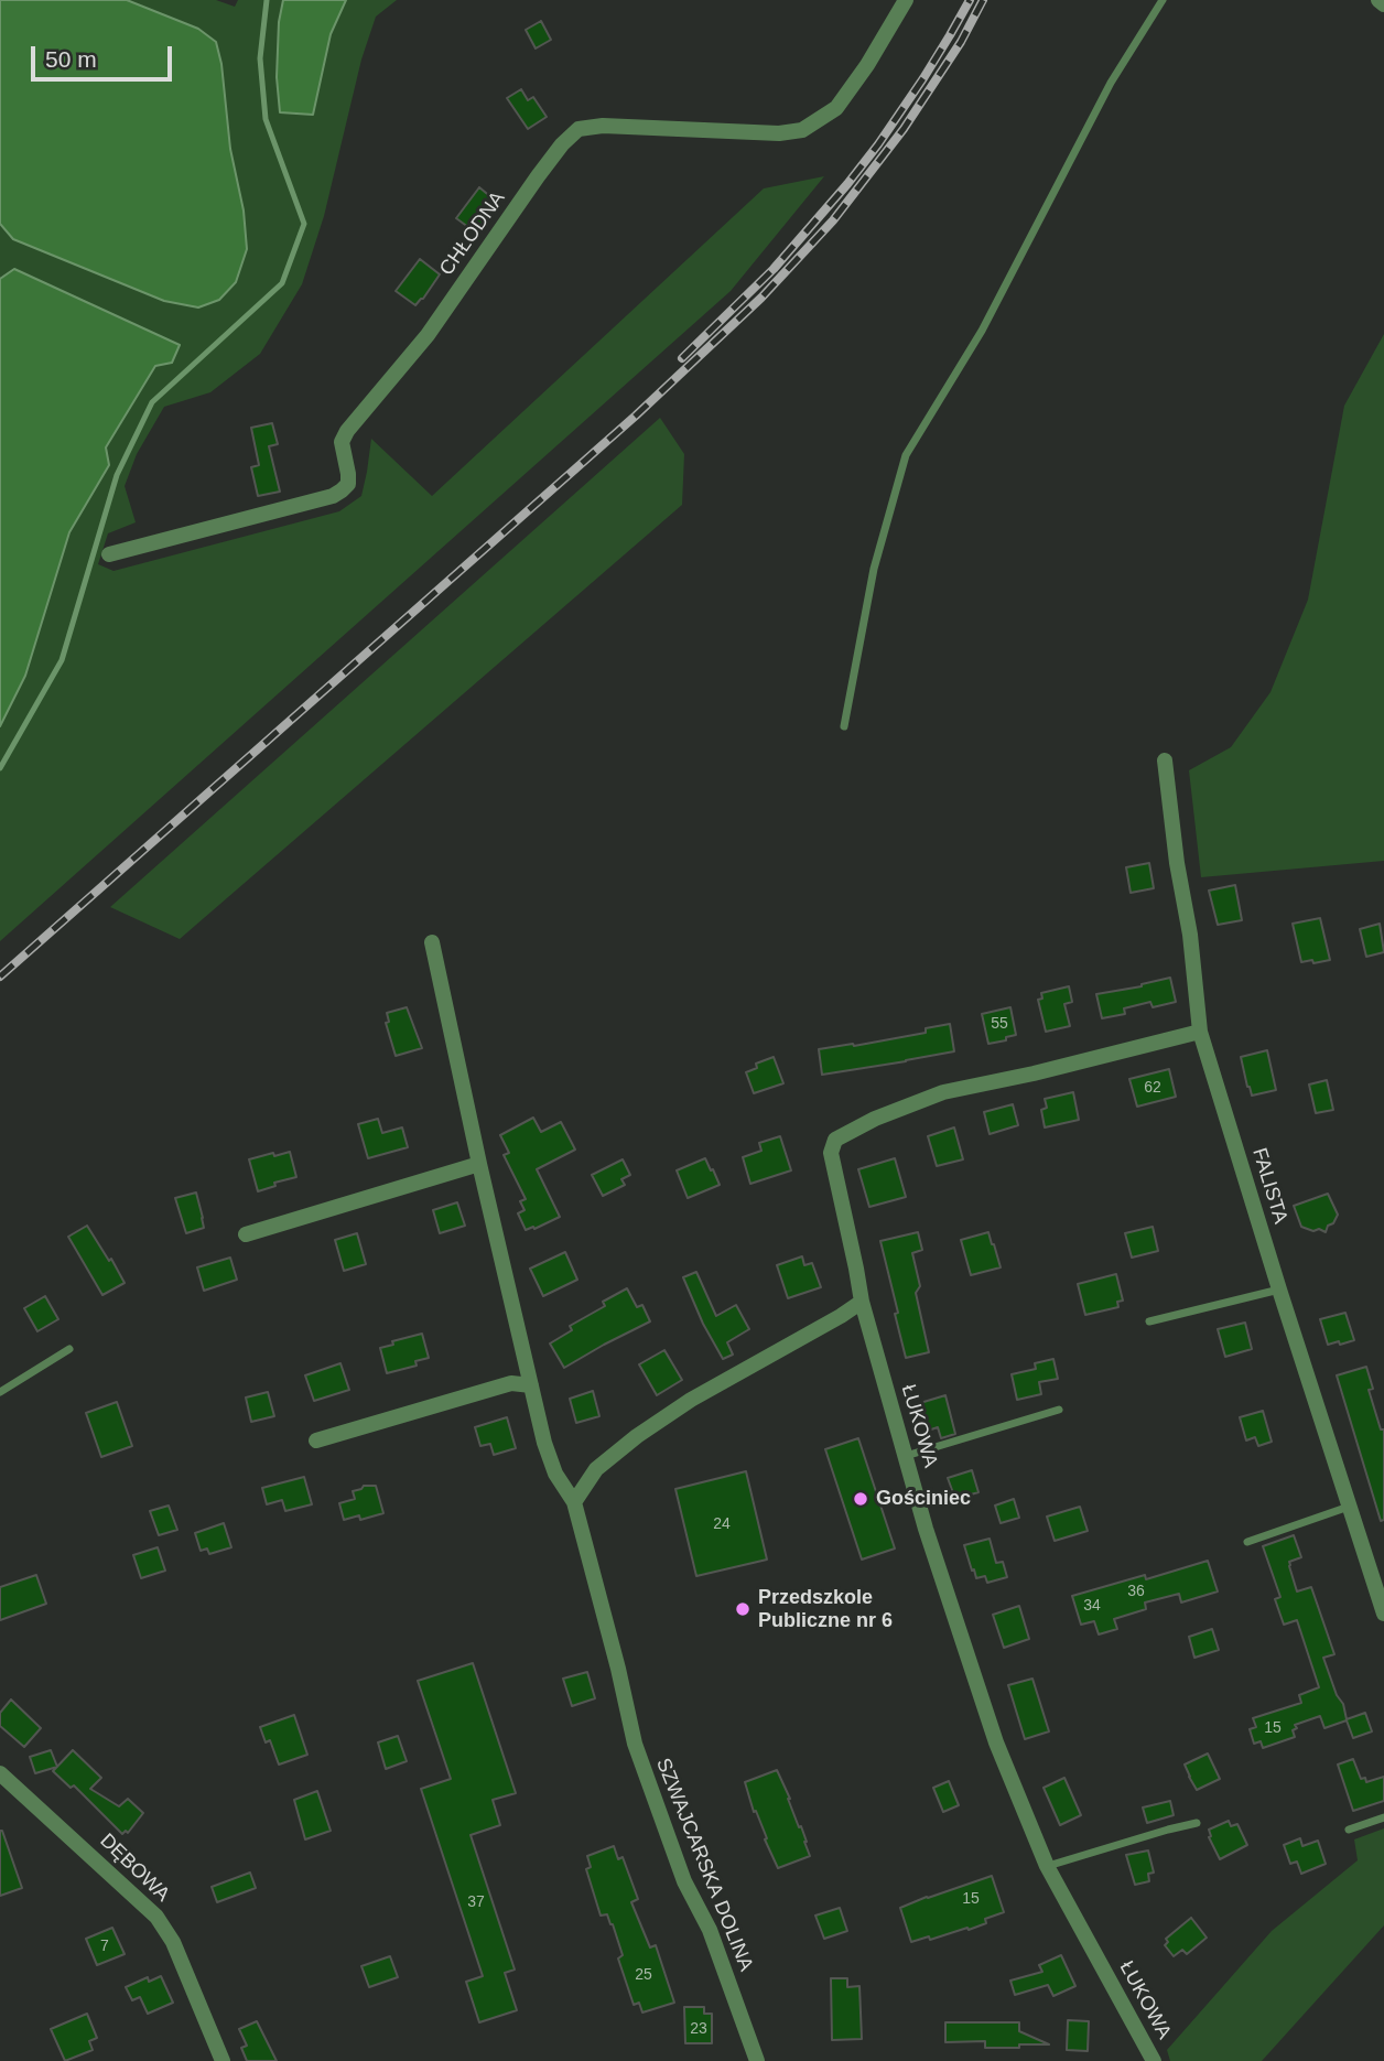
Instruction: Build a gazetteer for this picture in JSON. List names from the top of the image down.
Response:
{
  "streets": {
    "street": [
      "CHŁODNA",
      "FALISTA",
      "ŁUKOWA",
      "SZWAJCARSKA DOLINA",
      "DĘBOWA"
    ]
  },
  "crossings": [
    ["FALISTA", "ŁUKOWA"]
  ],
  "places": ["Gościniec", "Przedszkole Publiczne nr 6"],
  "house_numbers": [
    "55",
    "62",
    "24",
    "36",
    "34",
    "15",
    "15",
    "37",
    "7",
    "25",
    "23"
  ],
  "scale_bar": "50 m"
}
